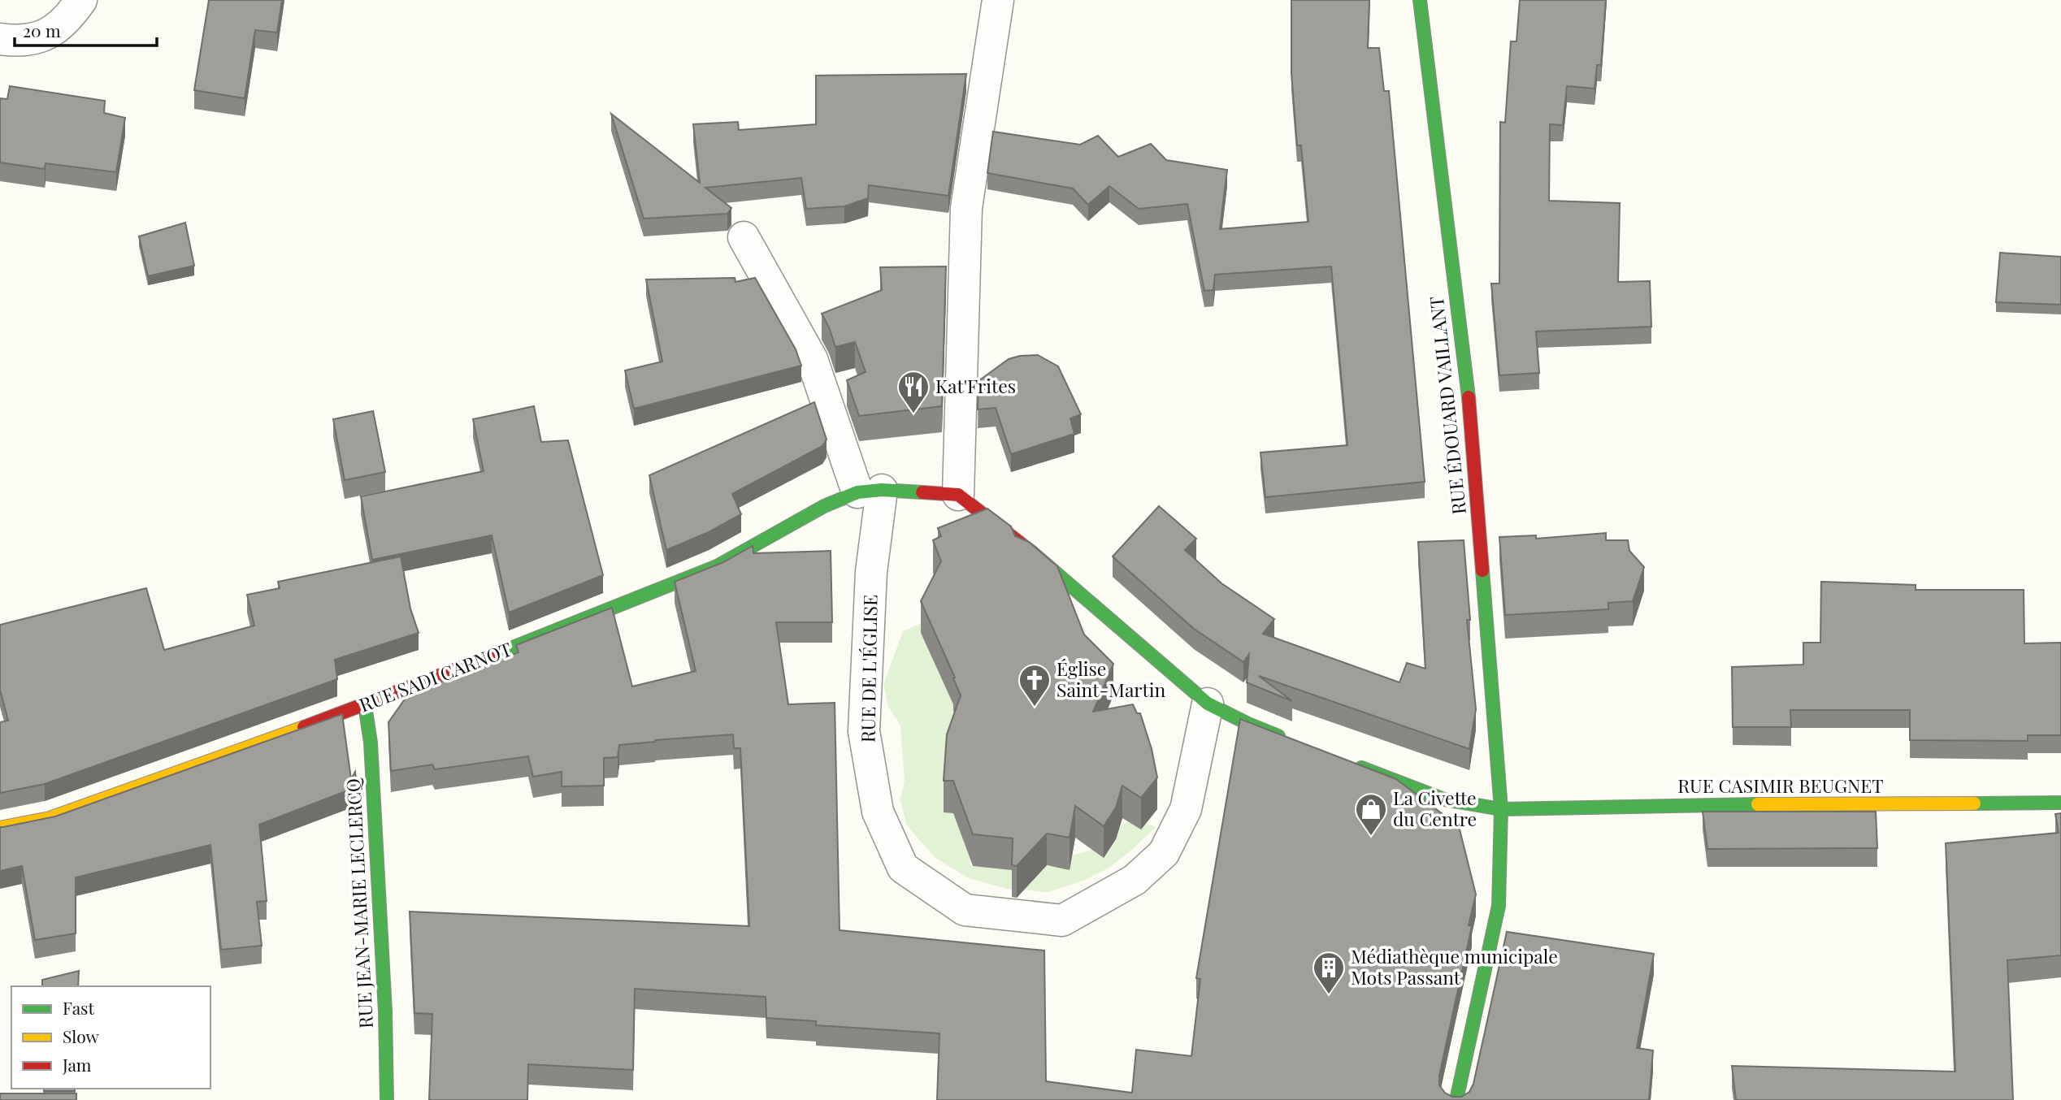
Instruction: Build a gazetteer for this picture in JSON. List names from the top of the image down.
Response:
{
  "streets": {
    "street": [
      "RUE ÉDOUARD VAILLANT",
      "RUE DE L'ÉGLISE",
      "RUE SADI CARNOT",
      "RUE CASIMIR BEUGNET",
      "RUE JEAN-MARIE LECLERCQ"
    ]
  },
  "crossings": [
    ["RUE ÉDOUARD VAILLANT", "RUE CASIMIR BEUGNET"],
    ["RUE DE L'ÉGLISE", "RUE SADI CARNOT"],
    ["RUE SADI CARNOT", "RUE JEAN-MARIE LECLERCQ"]
  ],
  "places": {
    "restaurant": ["Kat'Frites"],
    "church": ["Église Saint-Martin"],
    "shop": ["La Civette du Centre"],
    "building": ["Médiathèque municipale Mots Passant"]
  },
  "legend": ["Fast", "Slow", "Jam"],
  "scale_bar": "20 m"
}
